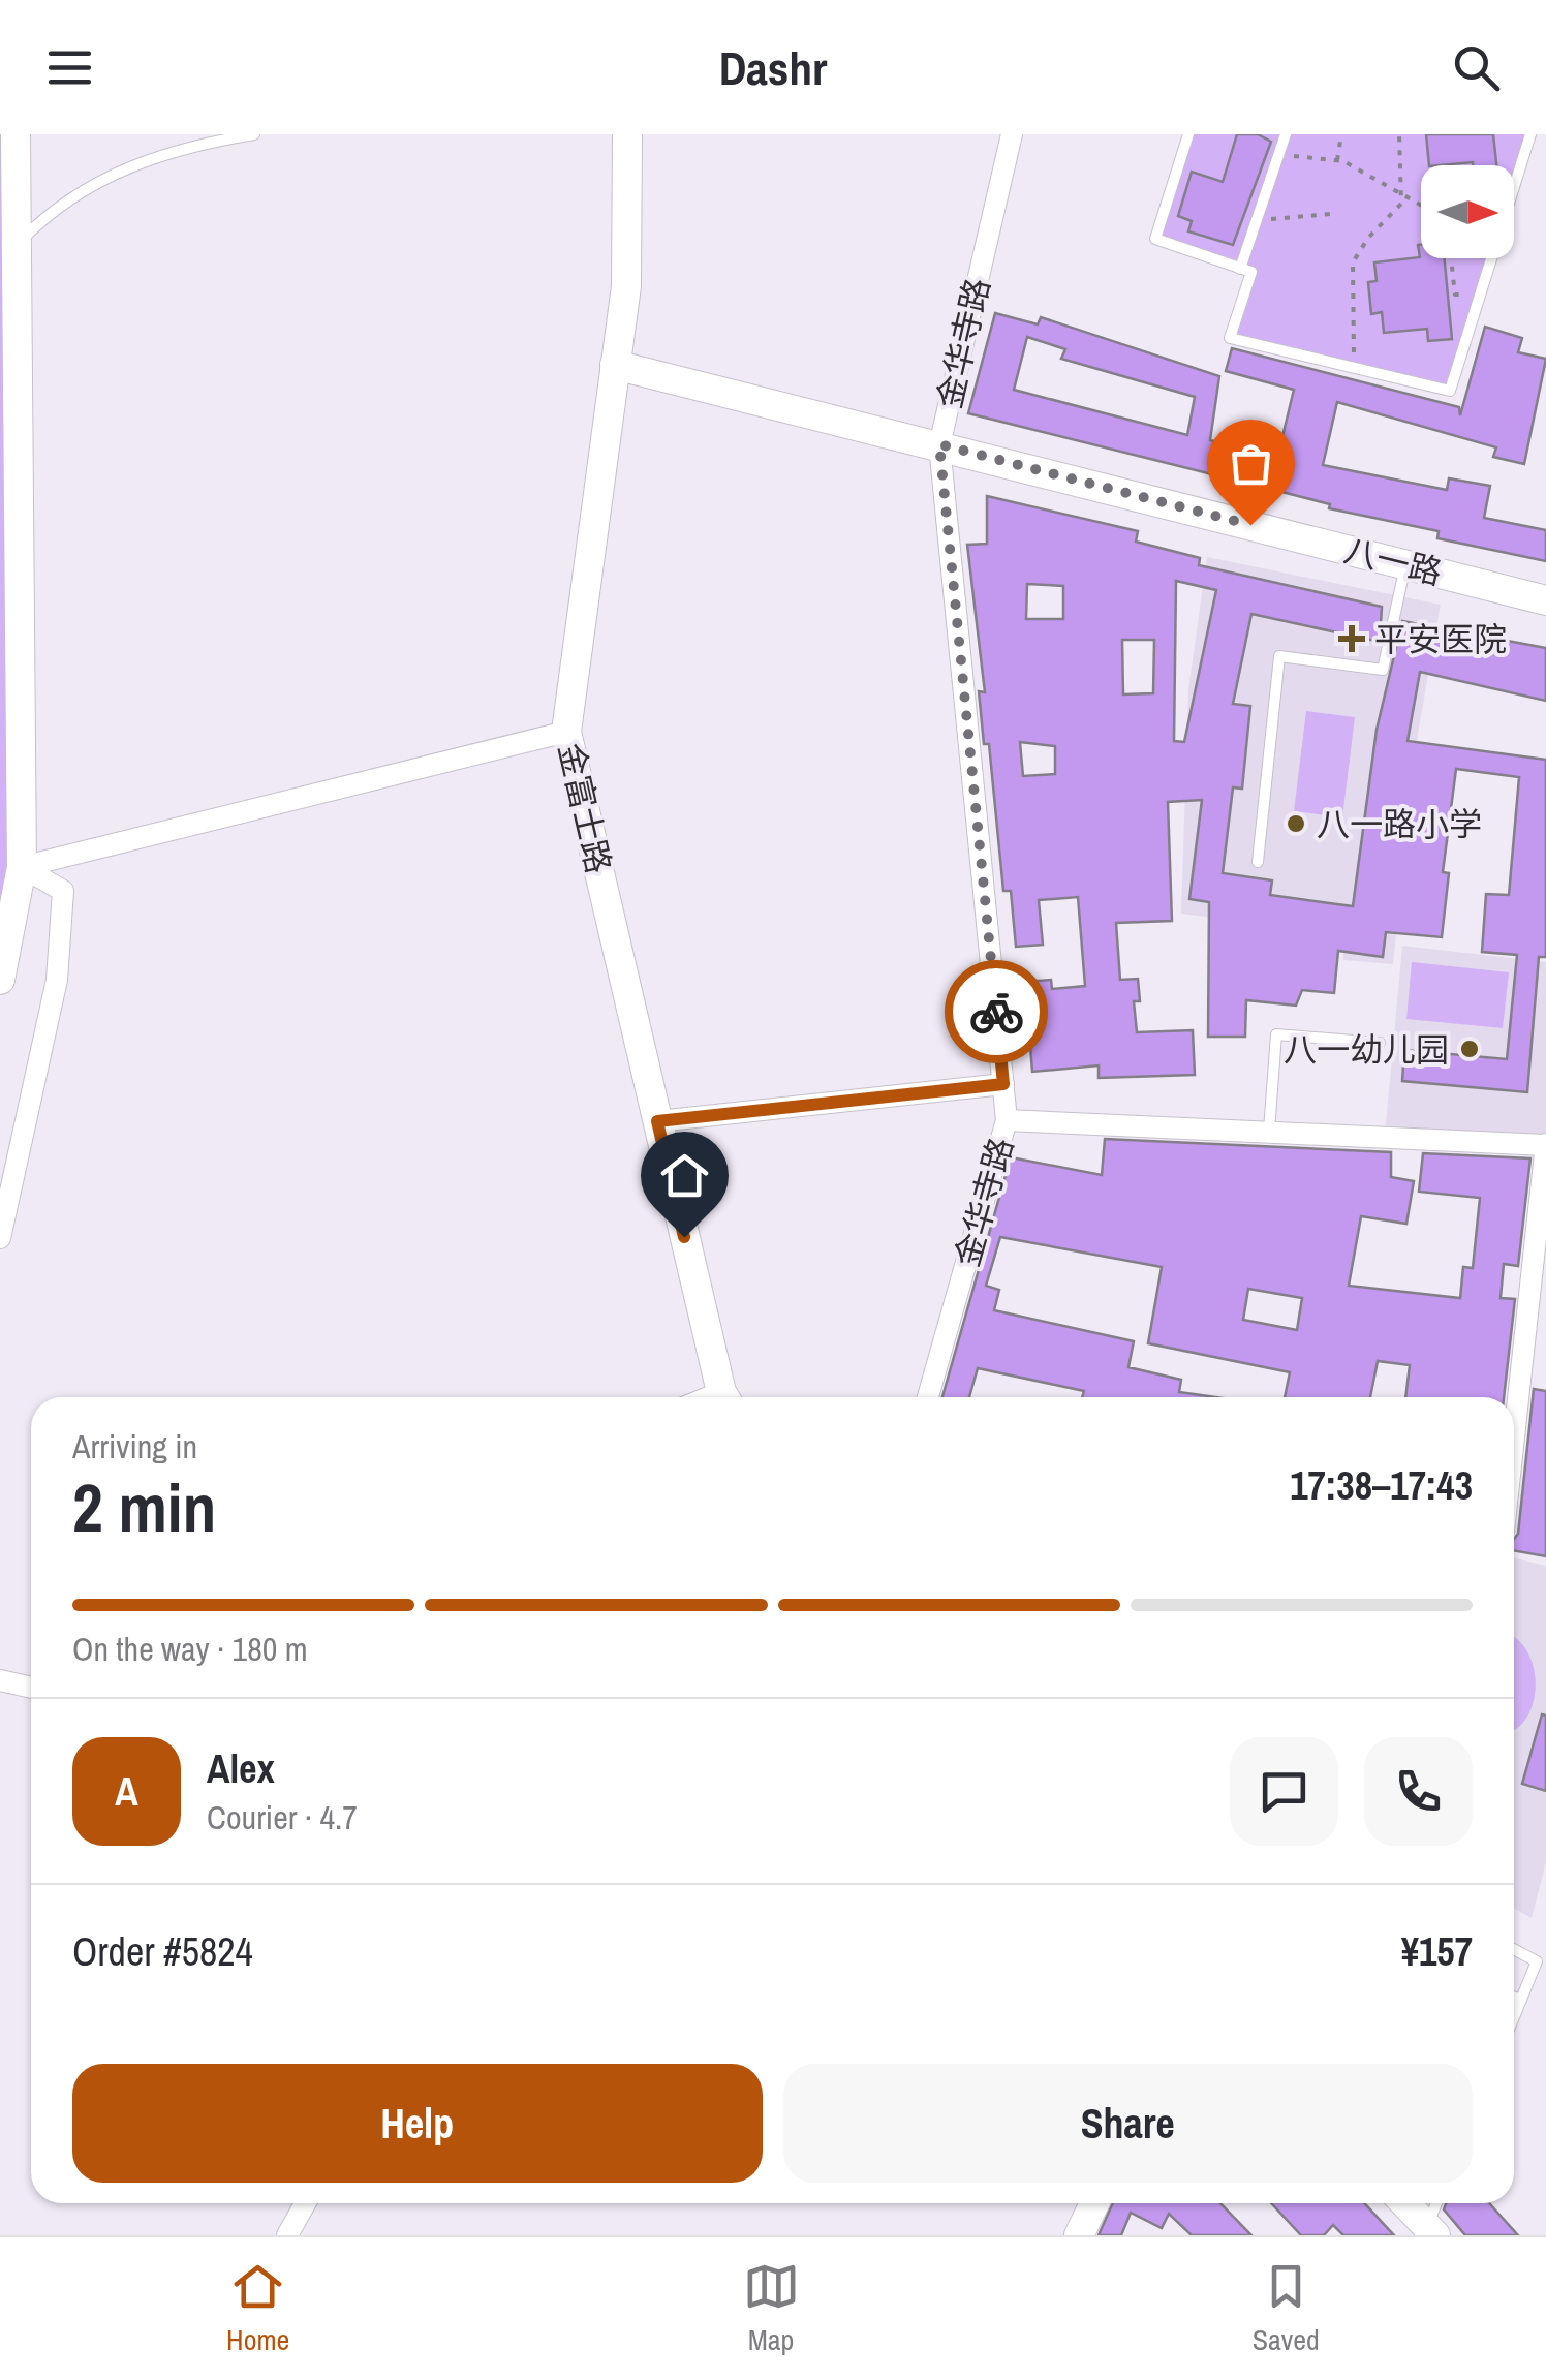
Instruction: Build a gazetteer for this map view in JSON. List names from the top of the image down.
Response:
{
  "streets": {
    "street": ["金华寺路", "八一路", "金富士路"]
  },
  "crossings": [
    ["金华寺路", "八一路"],
    ["八一路", "金富士路"]
  ],
  "places": {
    "health": ["平安医院"],
    "other": ["八一路小学", "八一幼儿园"]
  },
  "north": "right",
  "page": {
    "header": "Dashr",
    "heading": ["2 min", "Arriving in", "17:38–17:43"],
    "panel": [
      "Alex",
      "Courier · 4.7",
      "Order #5824",
      "¥157"
    ],
    "bar": "On the way · 180 m",
    "round": "A",
    "buttons": ["Help", "Share"],
    "tabs": ["Home", "Map", "Saved"]
  }
}
